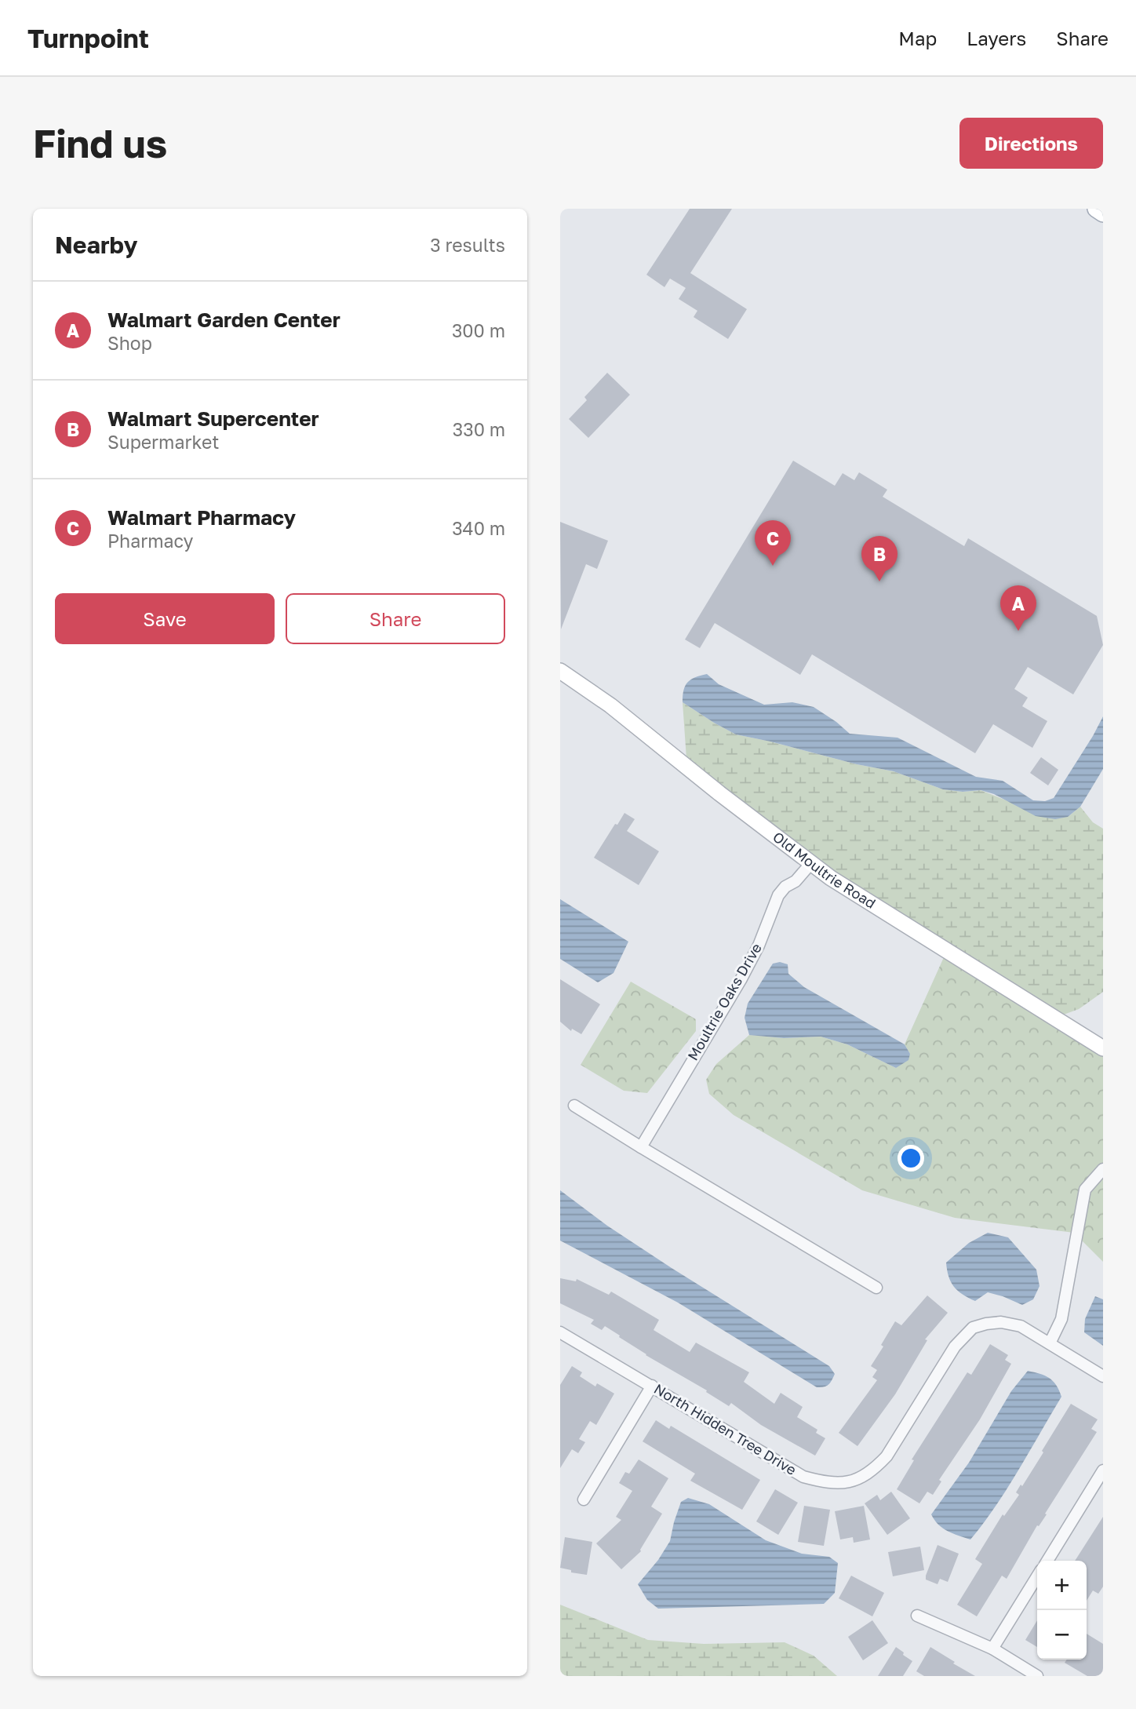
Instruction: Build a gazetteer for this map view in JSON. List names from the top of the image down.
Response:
{
  "streets": {
    "main road": ["Old Moultrie Road"],
    "street": ["Moultrie Oaks Drive", "North Hidden Tree Drive"]
  },
  "crossings": [
    ["Old Moultrie Road", "Moultrie Oaks Drive"]
  ],
  "page": {
    "header": "Turnpoint",
    "nav": ["Map", "Layers", "Share"],
    "buttons": [
      "Directions",
      ["Save", "Share"]
    ],
    "title": "Find us",
    "heading": ["Nearby", "3 results"],
    "list": [
      {
        "mark": "A",
        "name": "Walmart Garden Center",
        "note": "Shop",
        "value": "300 m"
      },
      {
        "mark": "B",
        "name": "Walmart Supercenter",
        "note": "Supermarket",
        "value": "330 m"
      },
      {
        "mark": "C",
        "name": "Walmart Pharmacy",
        "note": "Pharmacy",
        "value": "340 m"
      }
    ],
    "pins": ["C", "B", "A"],
    "map_buttons": ["+", "−"]
  }
}
